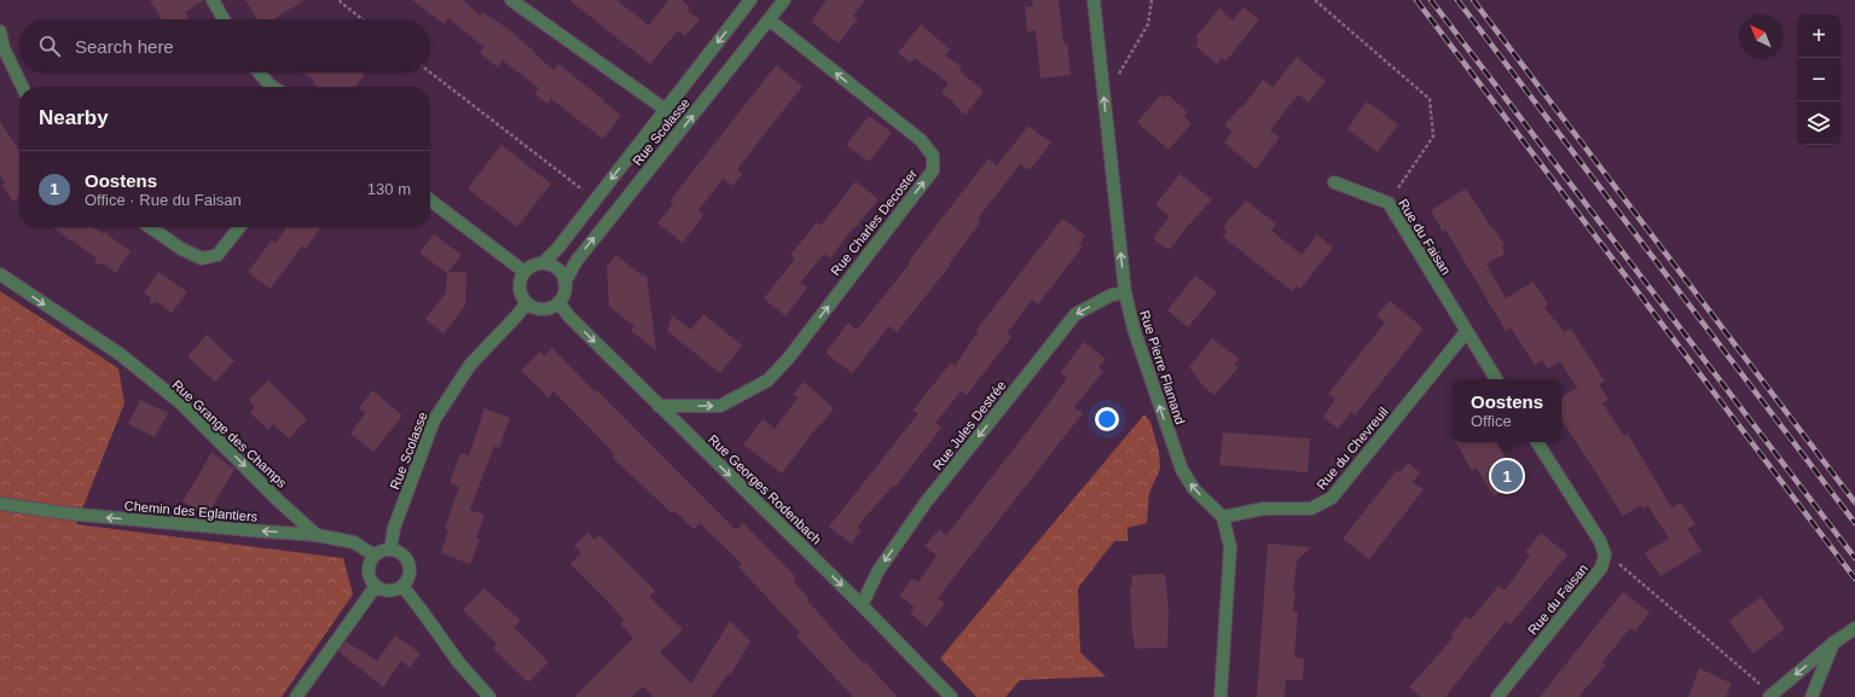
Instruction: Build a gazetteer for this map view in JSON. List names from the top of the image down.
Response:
{
  "streets": {
    "street": [
      "Rue Scolasse",
      "Rue Charles Decoster",
      "Rue du Faisan",
      "Rue Pierre Flamand",
      "Rue Jules Destrée",
      "Rue Grange des Champs",
      "Rue du Chevreuil",
      "Rue Georges Rodenbach",
      "Chemin des Eglantiers"
    ]
  },
  "crossings": [
    ["Rue Scolasse", "Rue Charles Decoster"],
    ["Rue Scolasse", "Rue Georges Rodenbach"],
    ["Rue Scolasse", "Chemin des Eglantiers"],
    ["Rue Charles Decoster", "Rue Georges Rodenbach"],
    ["Rue du Faisan", "Rue du Chevreuil"],
    ["Rue Pierre Flamand", "Rue Jules Destrée"],
    ["Rue Pierre Flamand", "Rue du Chevreuil"],
    ["Rue Jules Destrée", "Rue Georges Rodenbach"],
    ["Rue Grange des Champs", "Chemin des Eglantiers"]
  ],
  "one_way": [
    "Rue Pierre Flamand",
    "Rue Jules Destrée",
    "Rue Grange des Champs",
    "Rue Georges Rodenbach",
    "Chemin des Eglantiers"
  ],
  "north": "top left",
  "page": {
    "map_buttons": ["+", "−"],
    "search": "Search here",
    "heading": "Nearby",
    "list": [
      {
        "mark": "1",
        "name": "Oostens",
        "note": "Office · Rue du Faisan",
        "value": "130 m"
      }
    ],
    "popup": ["Oostens", "Office"],
    "pins": "1"
  }
}
